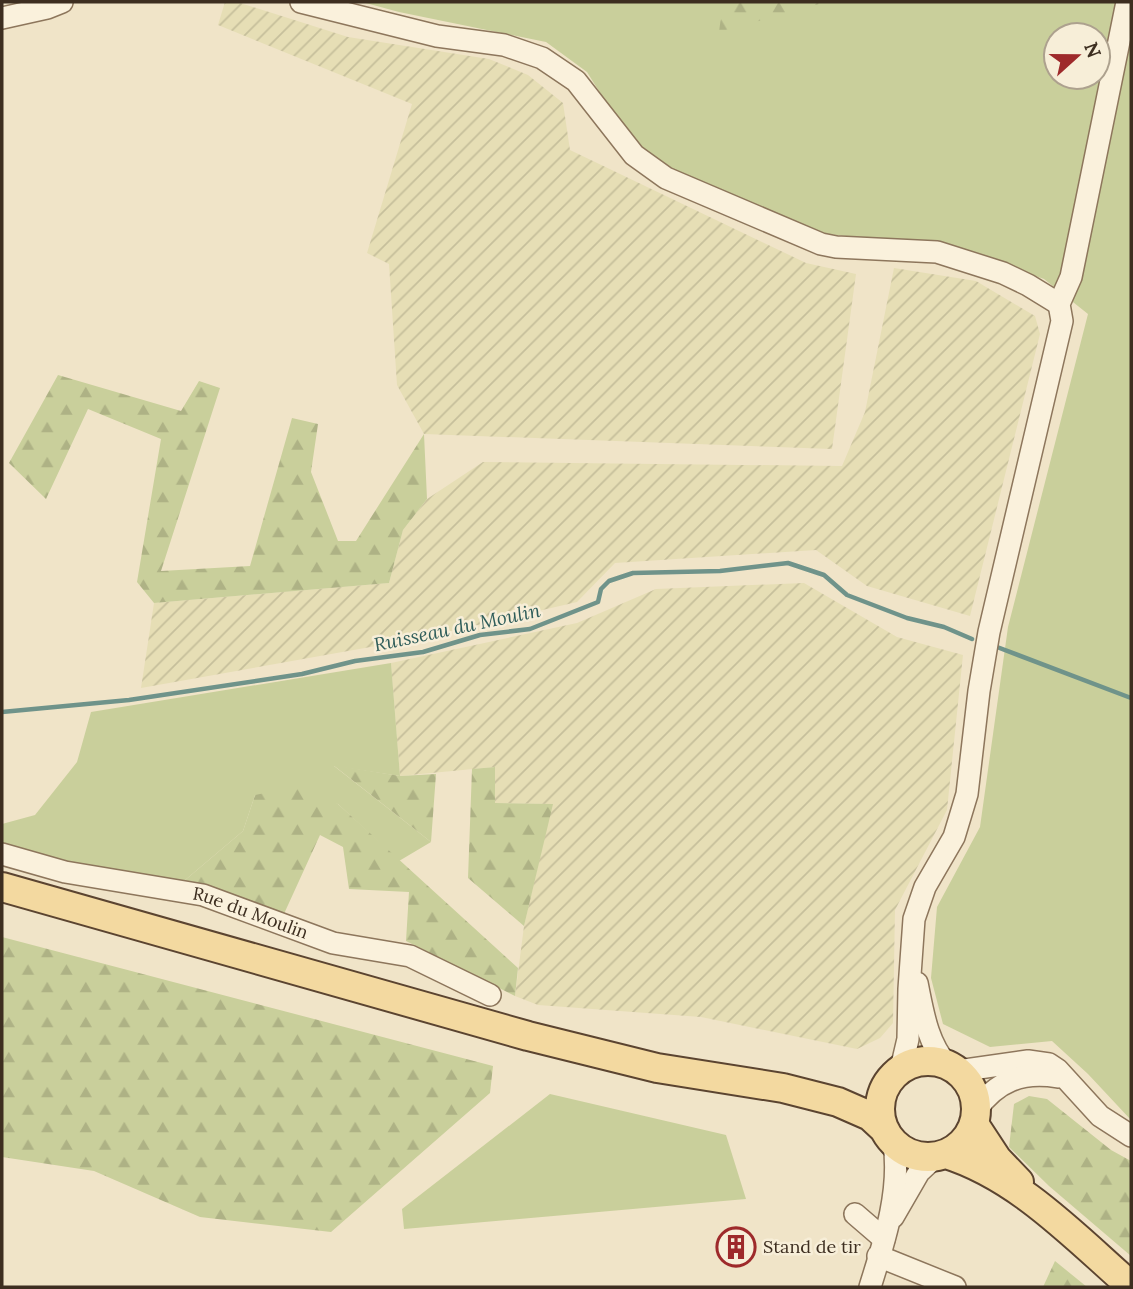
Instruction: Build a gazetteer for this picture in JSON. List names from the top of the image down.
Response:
{
  "streets": {
    "street": ["Rue du Moulin"]
  },
  "water": ["Ruisseau du Moulin"],
  "places": {
    "building": ["Stand de tir"]
  },
  "north": "right"
}
